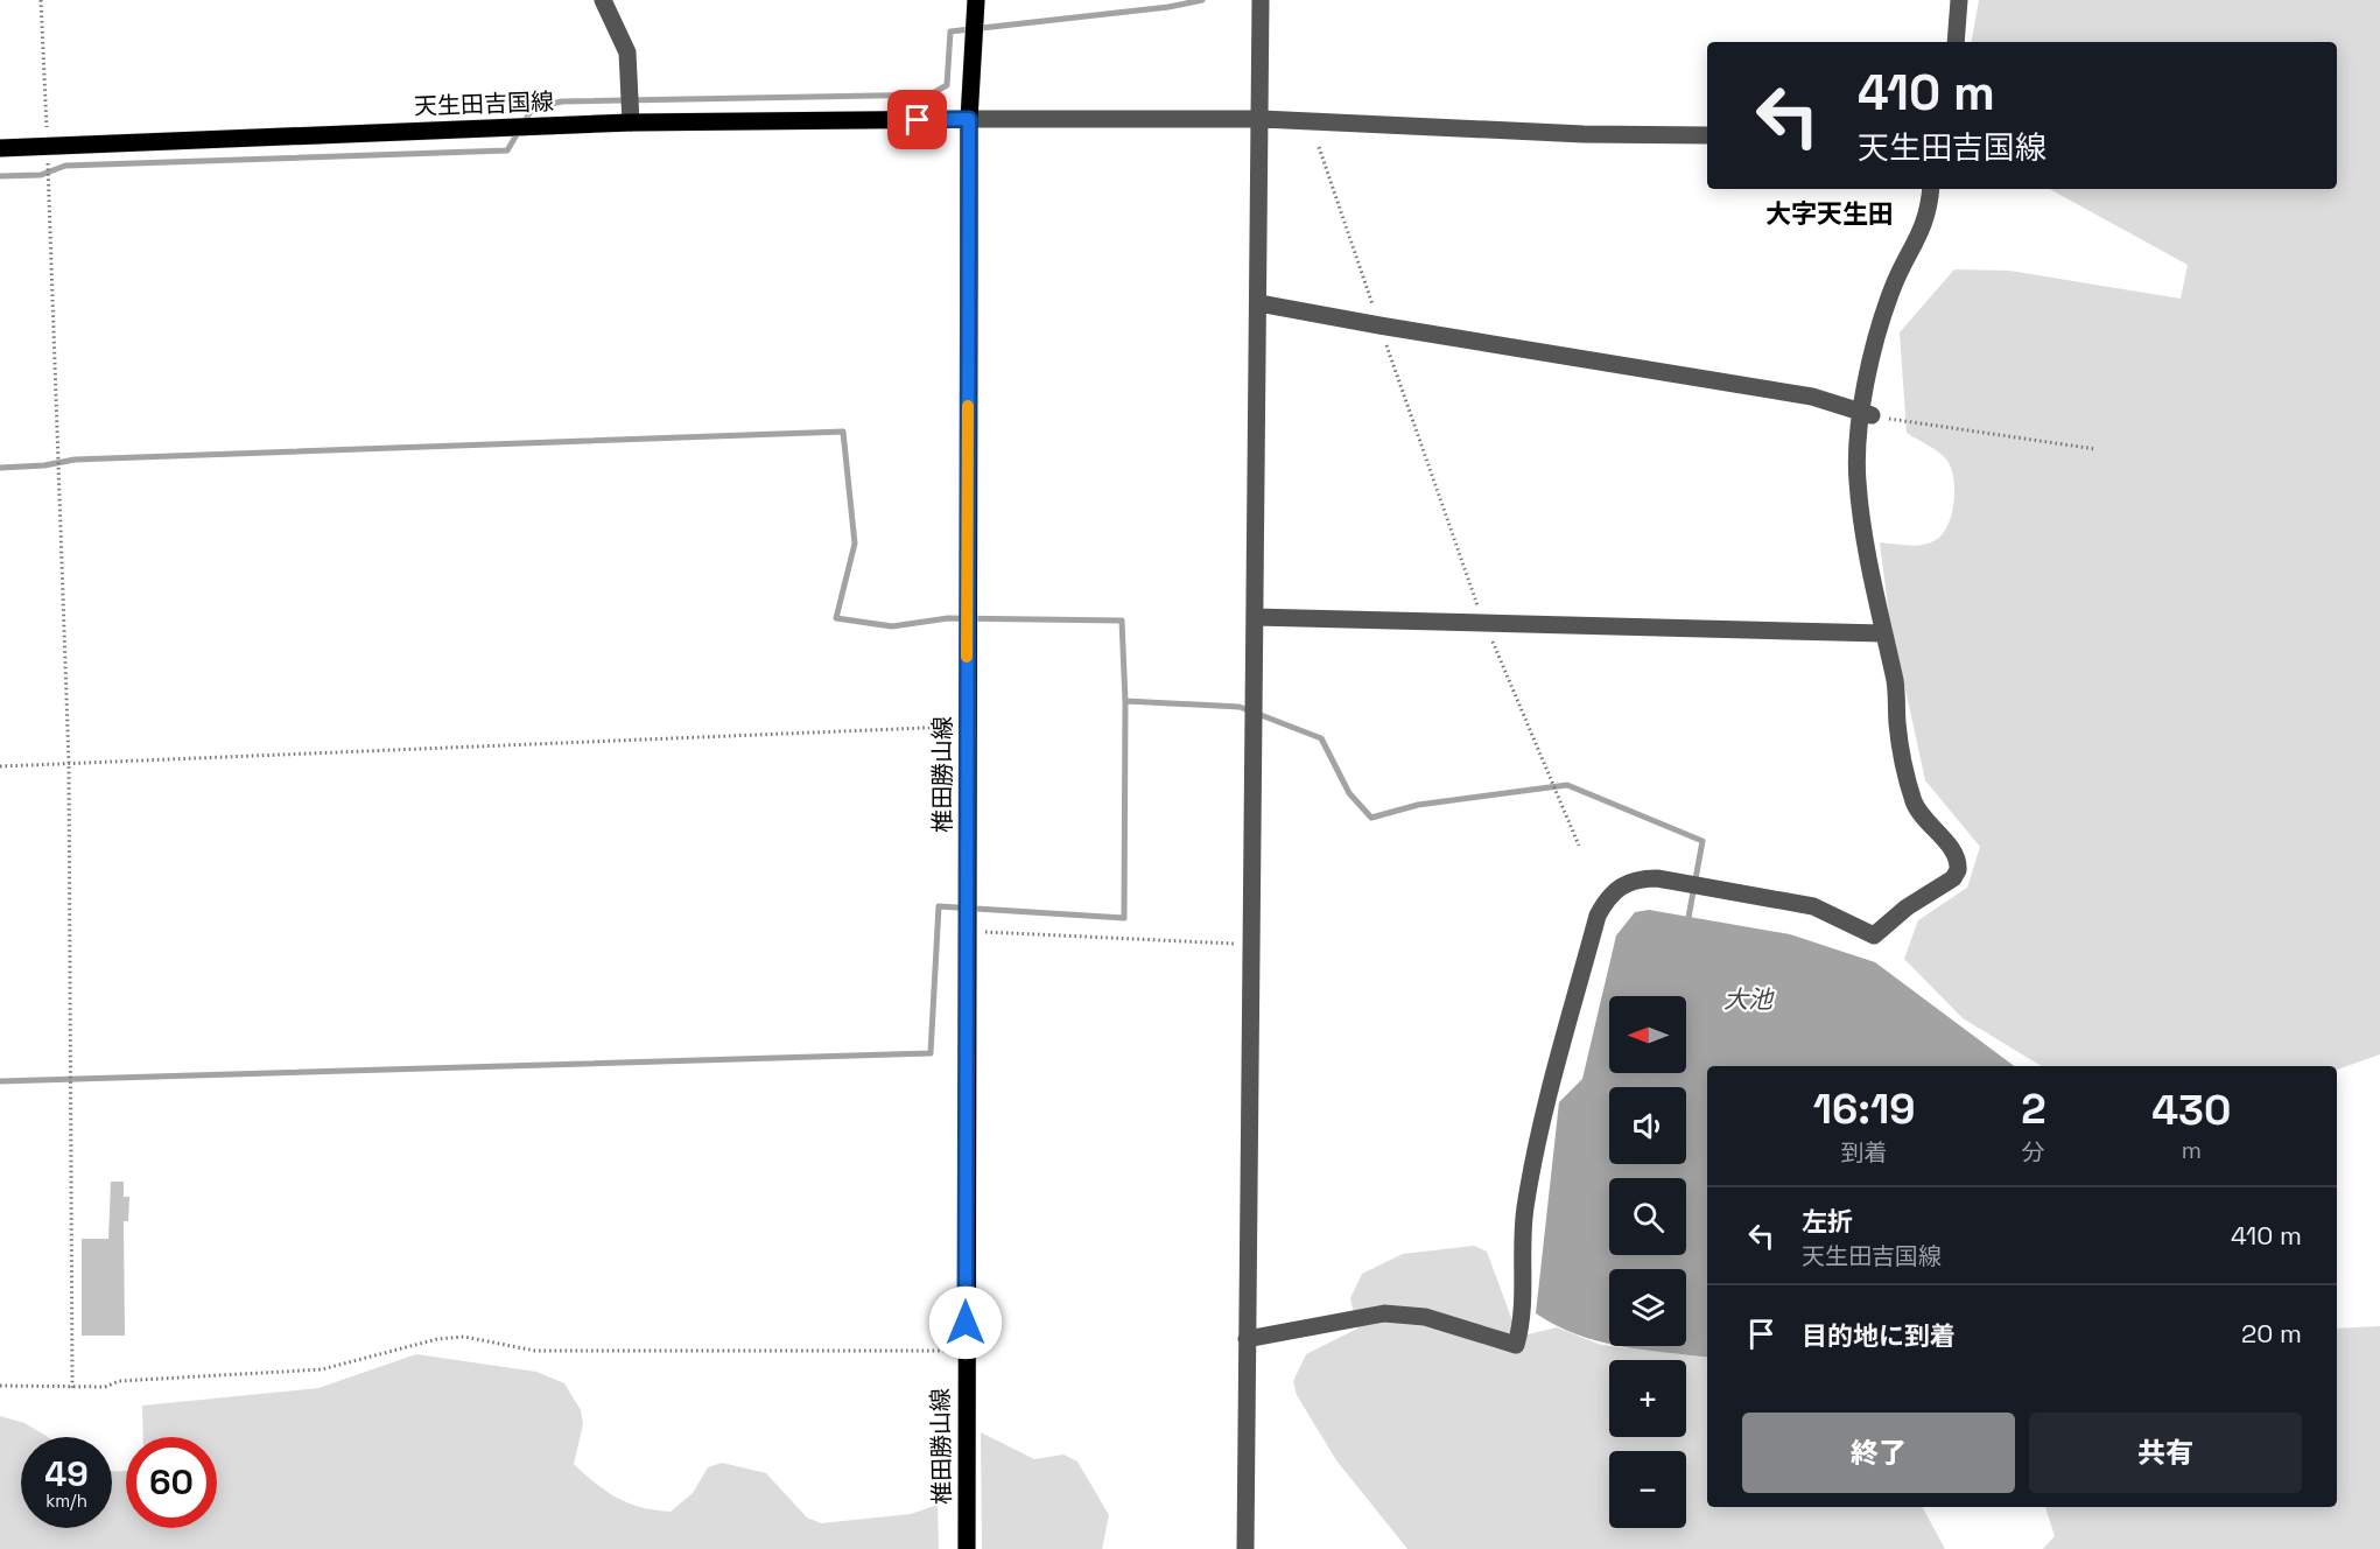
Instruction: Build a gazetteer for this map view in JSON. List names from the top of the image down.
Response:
{
  "streets": {
    "main road": ["天生田吉国線", "椎田勝山線"]
  },
  "crossings": [
    ["天生田吉国線", "椎田勝山線"]
  ],
  "districts": ["大字天生田"],
  "water": ["大池"],
  "north": "left",
  "page": {
    "turn": ["410 m", "天生田吉国線"],
    "map_buttons": ["+", "−"],
    "eta": [
      "16:19",
      "到着",
      "2",
      "分",
      "430",
      "m"
    ],
    "list": [
      {
        "name": "左折",
        "note": "天生田吉国線",
        "value": "410 m"
      },
      {
        "name": "目的地に到着",
        "value": "20 m"
      }
    ],
    "buttons": ["終了", "共有"],
    "speed": "49 km/h",
    "limit": "60"
  }
}
